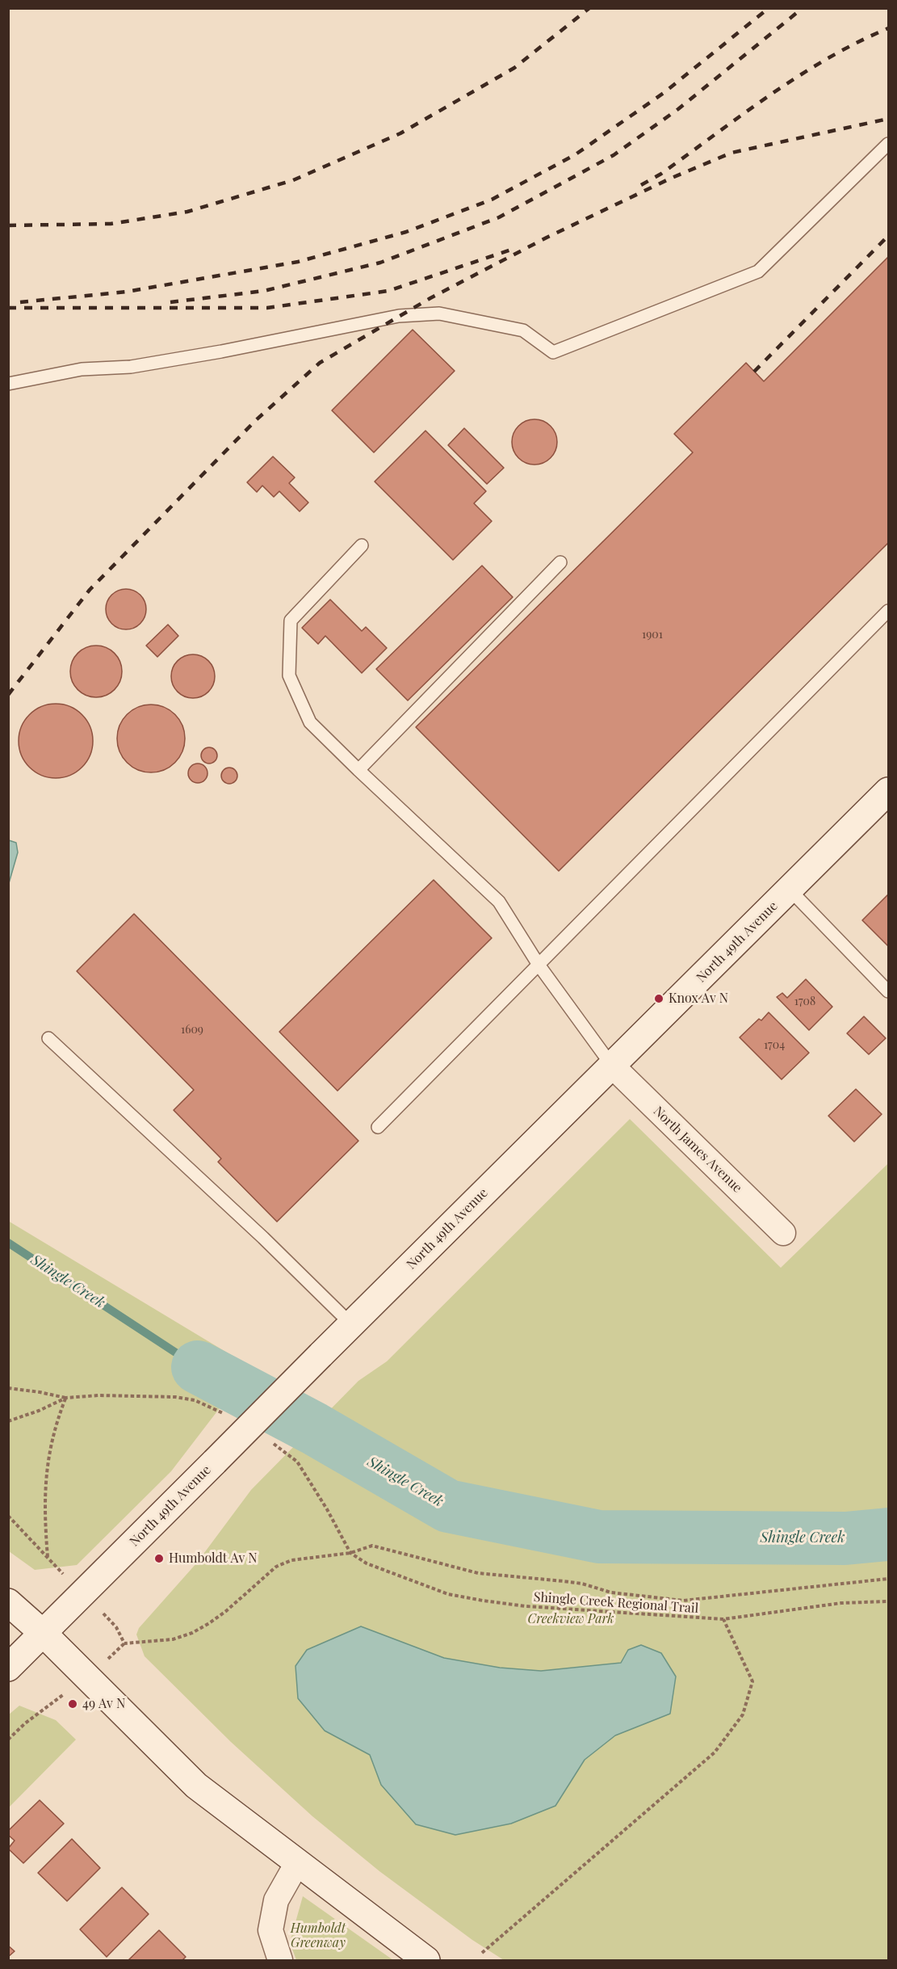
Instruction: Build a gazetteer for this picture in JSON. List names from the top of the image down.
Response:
{
  "streets": {
    "street": ["North 49th Avenue", "North James Avenue"],
    "path": ["Shingle Creek Regional Trail"]
  },
  "crossings": [
    ["North 49th Avenue", "North James Avenue"]
  ],
  "water": ["Shingle Creek"],
  "parks": ["Creekview Park", "Humboldt Greenway"],
  "places": ["Knox Av N", "Humboldt Av N", "49 Av N"],
  "house_numbers": [
    "1901",
    "1708",
    "1609",
    "1704"
  ]
}
